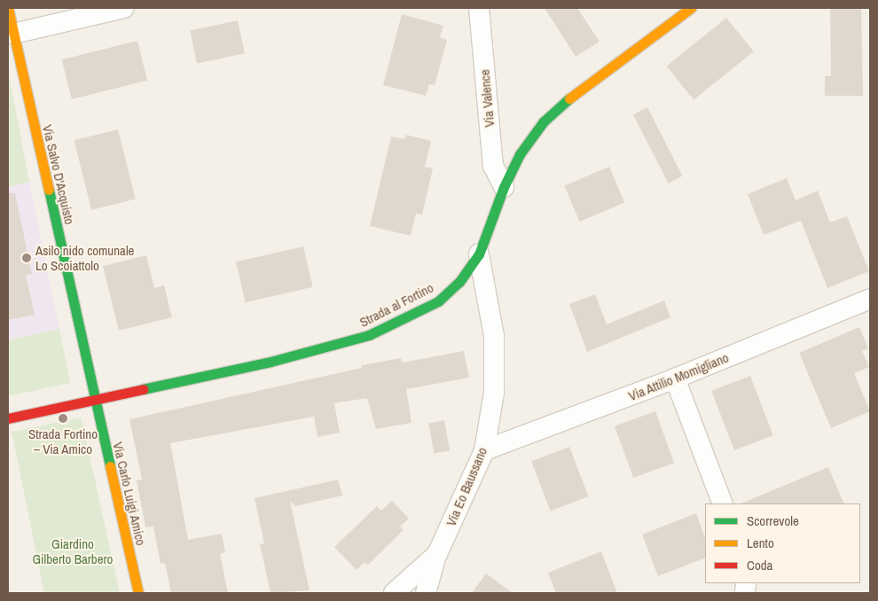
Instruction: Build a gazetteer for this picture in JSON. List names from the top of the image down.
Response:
{
  "streets": {
    "street": [
      "Via Valence",
      "Via Salvo D'Acquisto",
      "Strada al Fortino",
      "Via Attilio Momigliano",
      "Via Eo Baussano",
      "Via Carlo Luigi Amico"
    ]
  },
  "crossings": [
    ["Via Valence", "Strada al Fortino"],
    ["Via Salvo D'Acquisto", "Strada al Fortino"],
    ["Via Salvo D'Acquisto", "Via Carlo Luigi Amico"],
    ["Strada al Fortino", "Via Eo Baussano"],
    ["Strada al Fortino", "Via Carlo Luigi Amico"],
    ["Via Attilio Momigliano", "Via Eo Baussano"]
  ],
  "parks": ["Giardino Gilberto Barbero"],
  "places": ["Asilo nido comunale Lo Scoiattolo", "Strada Fortino – Via Amico"],
  "legend": ["Scorrevole", "Lento", "Coda"]
}
